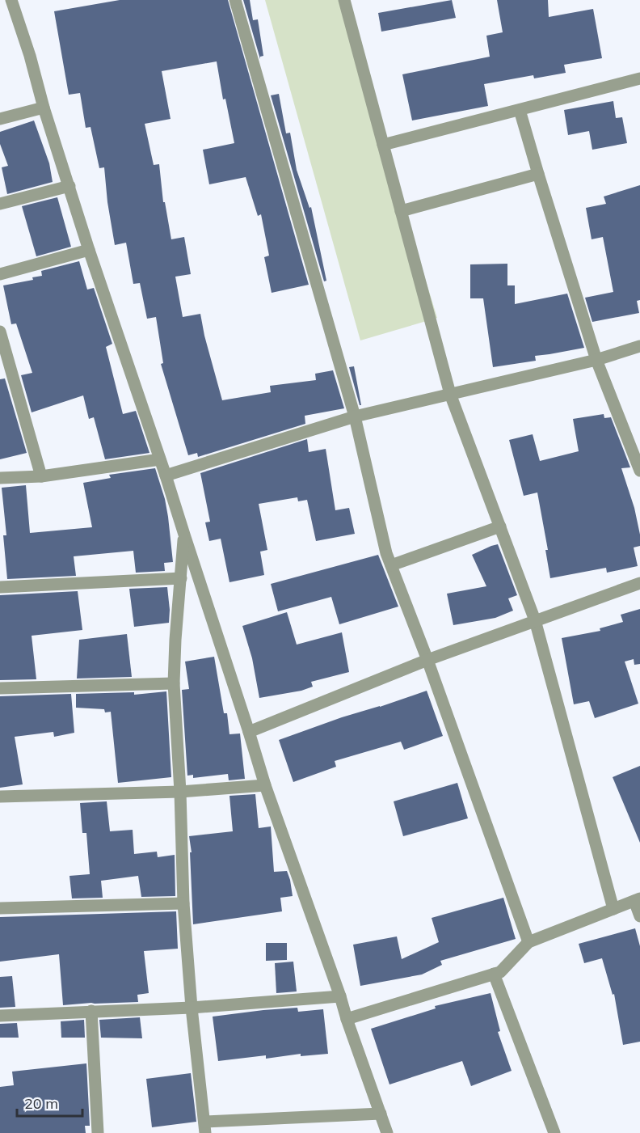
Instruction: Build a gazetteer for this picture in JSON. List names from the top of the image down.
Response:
{
  "scale_bar": "20 m"
}
